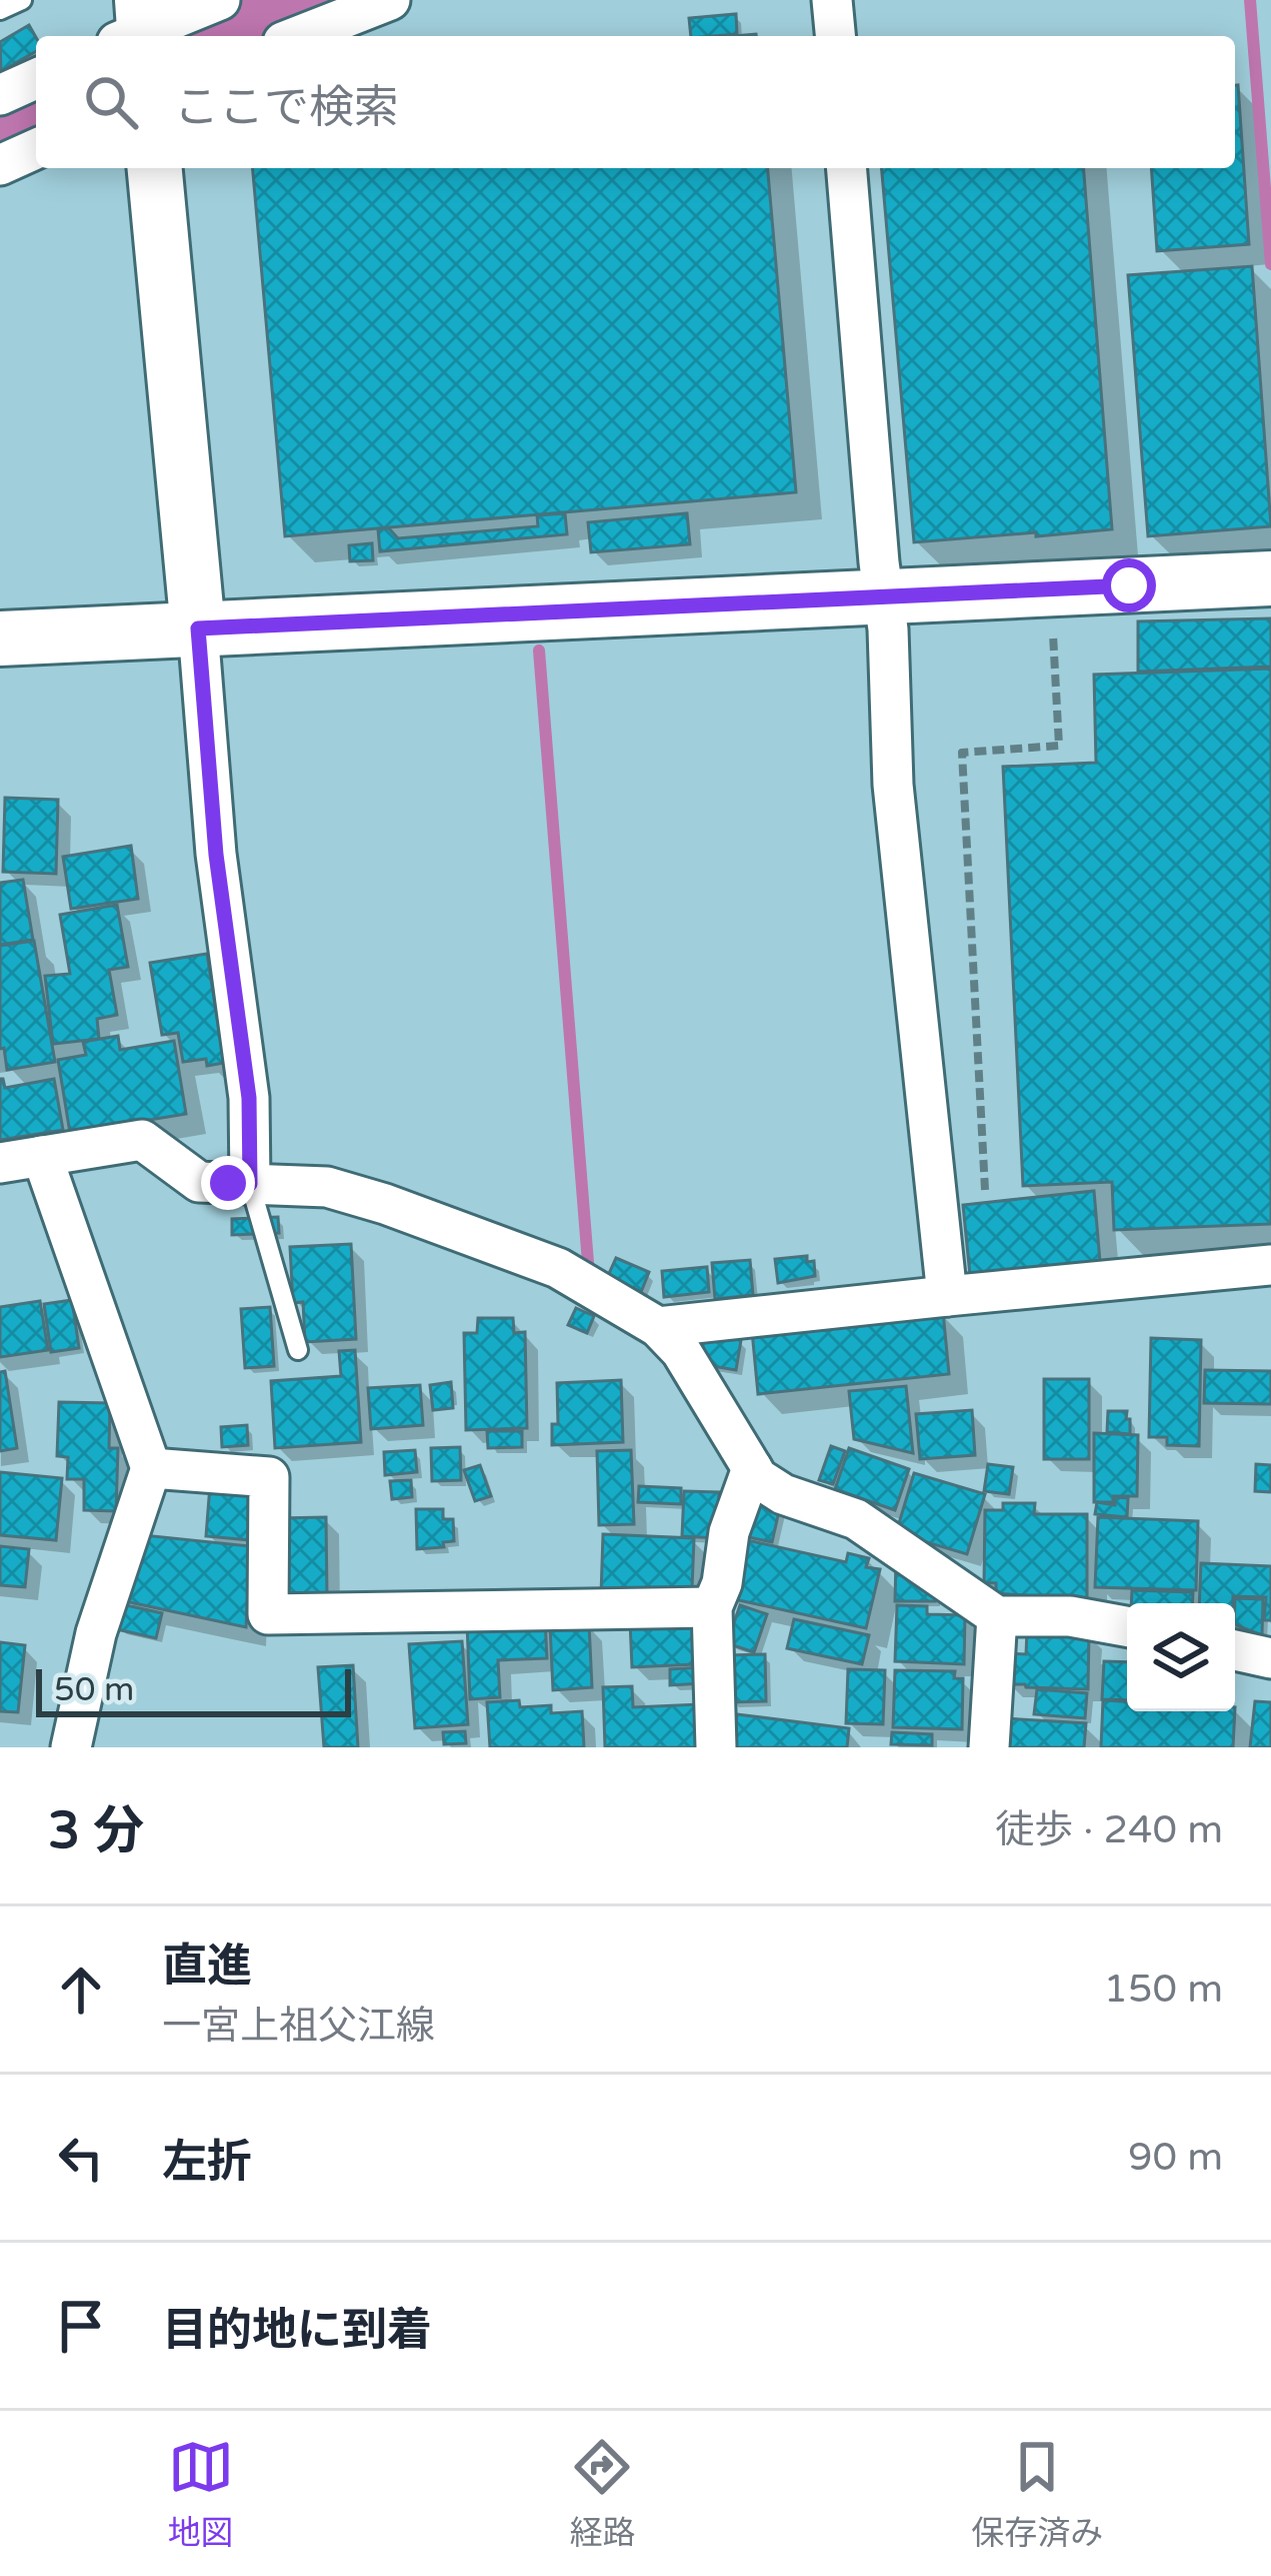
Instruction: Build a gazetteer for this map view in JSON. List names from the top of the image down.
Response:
{
  "scale_bar": "50 m",
  "page": {
    "search": "ここで検索",
    "scale": "50 m",
    "heading": ["3 分", "徒歩 · 240 m"],
    "list": [
      ["直進", "一宮上祖父江線", "150 m"],
      ["左折", "90 m"],
      "目的地に到着"
    ],
    "nav": ["地図", "経路", "保存済み"]
  }
}
